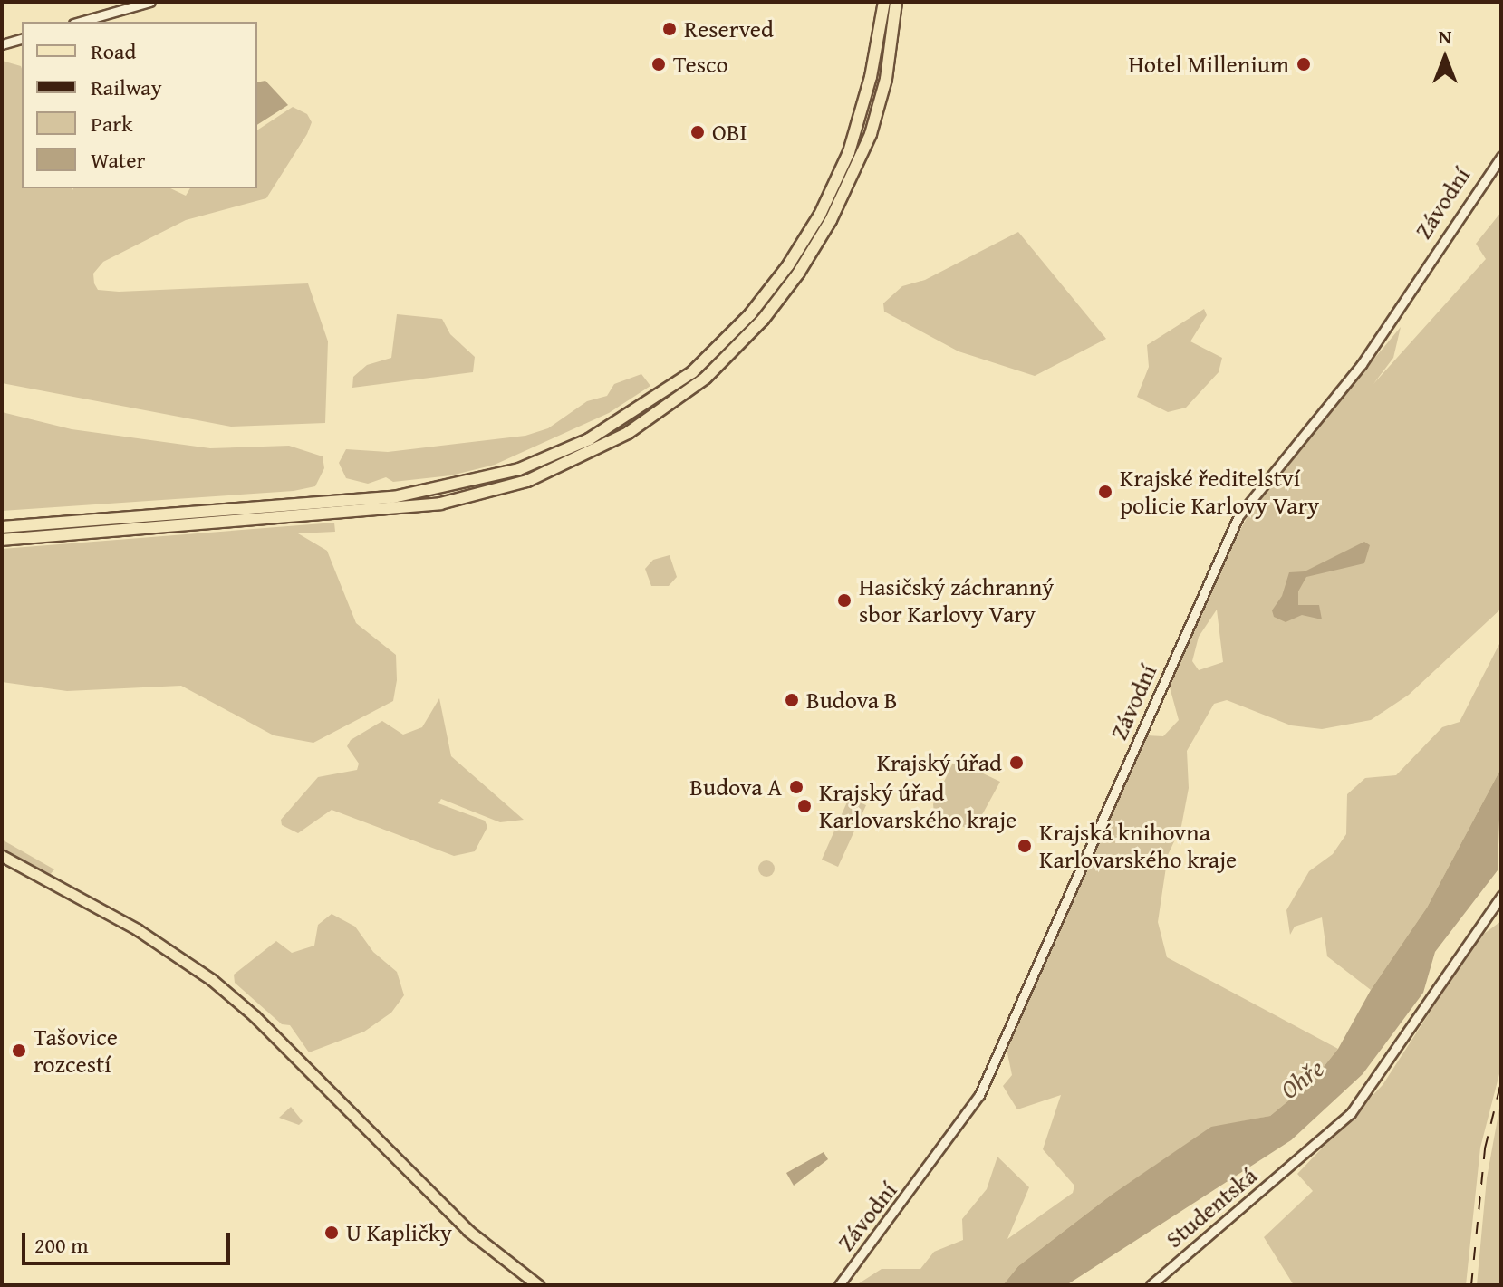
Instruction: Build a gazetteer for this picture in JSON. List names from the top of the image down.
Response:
{
  "streets": {
    "street": ["Závodní", "Studentská"]
  },
  "water": ["Ohře"],
  "places": [
    "Reserved",
    "Tesco",
    "Hotel Millenium",
    "OBI",
    "Krajské ředitelství policie Karlovy Vary",
    "Hasičský záchranný sbor Karlovy Vary",
    "Budova B",
    "Krajský úřad",
    "Budova A",
    "Krajský úřad Karlovarského kraje",
    "Krajská knihovna Karlovarského kraje",
    "Tašovice rozcestí",
    "U Kapličky"
  ],
  "legend": [
    "Road",
    "Railway",
    "Park",
    "Water"
  ],
  "scale_bar": "200 m",
  "north": "top"
}
